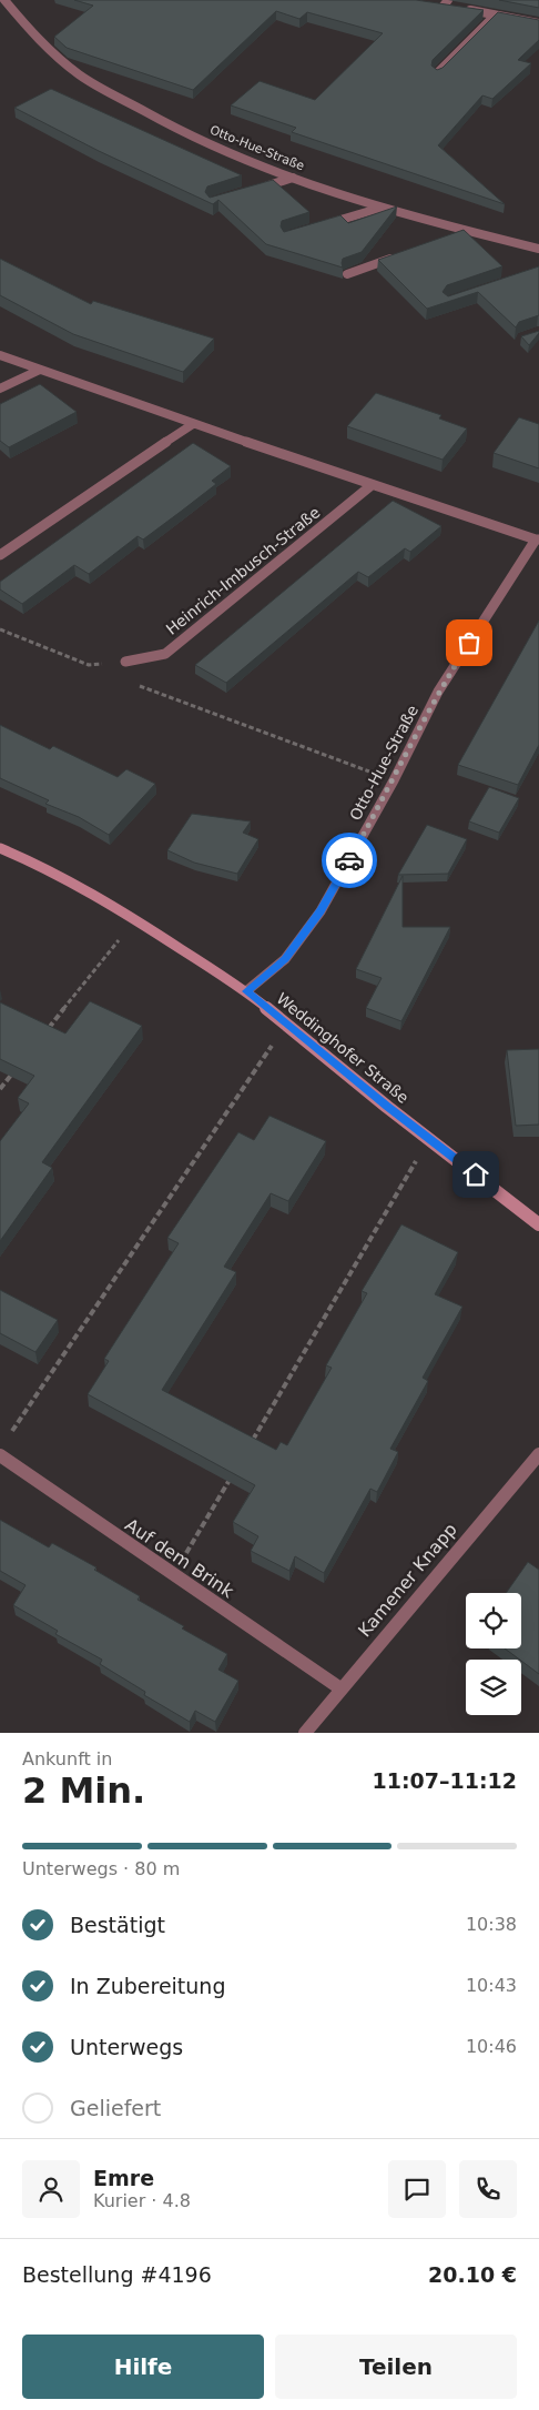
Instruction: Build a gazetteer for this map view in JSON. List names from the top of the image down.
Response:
{
  "streets": {
    "street": [
      "Otto-Hue-Straße",
      "Heinrich-Imbusch-Straße",
      "Weddinghofer Straße",
      "Auf dem Brink",
      "Kamener Knapp"
    ]
  },
  "crossings": [
    ["Otto-Hue-Straße", "Weddinghofer Straße"],
    ["Auf dem Brink", "Kamener Knapp"]
  ],
  "page": {
    "heading": ["2 Min.", "Ankunft in", "11:07–11:12"],
    "panel": [
      "Emre",
      "Kurier · 4.8",
      "Bestellung #4196",
      "20.10 €"
    ],
    "bar": "Unterwegs · 80 m",
    "list": [
      ["Bestätigt", "10:38"],
      ["In Zubereitung", "10:43"],
      ["Unterwegs", "10:46"],
      "Geliefert"
    ],
    "buttons": ["Hilfe", "Teilen"]
  }
}
